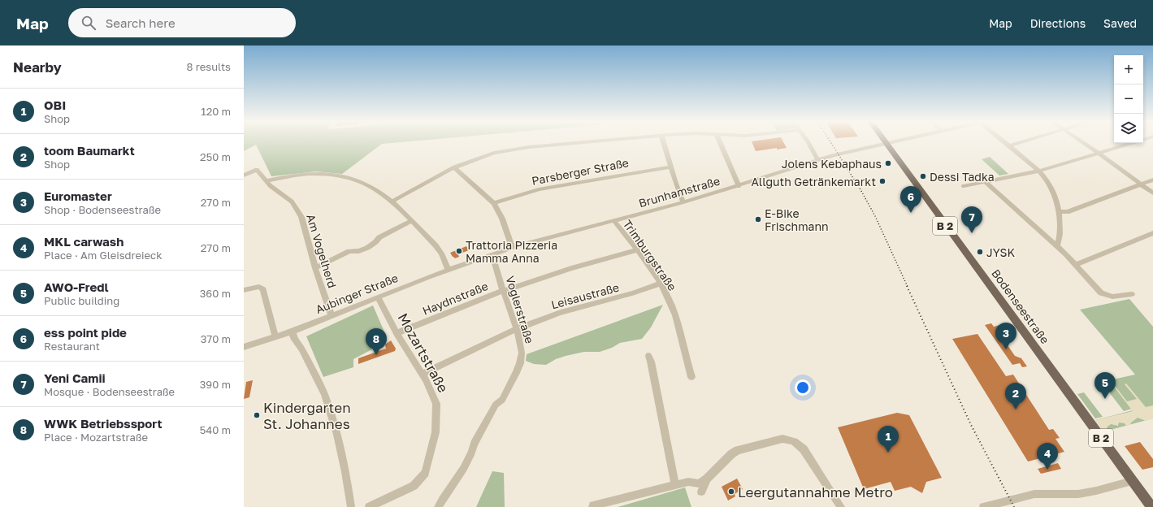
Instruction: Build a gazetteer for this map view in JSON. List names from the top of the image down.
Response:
{
  "streets": {
    "main road": ["B 2", "Bodenseestraße"],
    "street": [
      "Parsberger Straße",
      "Brunhamstraße",
      "Am Vogelherd",
      "Trimburgstraße",
      "Aubinger Straße",
      "Leisaustraße",
      "Haydnstraße",
      "Voglerstraße",
      "Mozartstraße"
    ]
  },
  "crossings": [
    ["Brunhamstraße", "Trimburgstraße"],
    ["Brunhamstraße", "Aubinger Straße"],
    ["Brunhamstraße", "Bodenseestraße"],
    ["Brunhamstraße", "Voglerstraße"],
    ["Am Vogelherd", "Aubinger Straße"],
    ["Trimburgstraße", "Leisaustraße"],
    ["Trimburgstraße", "Haydnstraße"],
    ["Aubinger Straße", "Mozartstraße"],
    ["Leisaustraße", "Voglerstraße"],
    ["Leisaustraße", "Mozartstraße"],
    ["Haydnstraße", "Voglerstraße"],
    ["Haydnstraße", "Mozartstraße"]
  ],
  "places": [
    "Jolens Kebaphaus",
    "Dessi Tadka",
    "Allguth Getränkemarkt",
    "E-Bike Frischmann",
    "Trattoria Pizzeria Mamma Anna",
    "JYSK",
    "Kindergarten St. Johannes",
    "Leergutannahme Metro"
  ],
  "page": {
    "header": "Map",
    "search": "Search here",
    "nav": ["Map", "Directions", "Saved"],
    "heading": ["Nearby", "8 results"],
    "map_buttons": ["+", "−"],
    "list": [
      {
        "mark": "1",
        "name": "OBI",
        "note": "Shop",
        "value": "120 m"
      },
      {
        "mark": "2",
        "name": "toom Baumarkt",
        "note": "Shop",
        "value": "250 m"
      },
      {
        "mark": "3",
        "name": "Euromaster",
        "note": "Shop · Bodenseestraße",
        "value": "270 m"
      },
      {
        "mark": "4",
        "name": "MKL carwash",
        "note": "Place · Am Gleisdreieck",
        "value": "270 m"
      },
      {
        "mark": "5",
        "name": "AWO-Fredl",
        "note": "Public building",
        "value": "360 m"
      },
      {
        "mark": "6",
        "name": "ess point pide",
        "note": "Restaurant",
        "value": "370 m"
      },
      {
        "mark": "7",
        "name": "Yeni Camii",
        "note": "Mosque · Bodenseestraße",
        "value": "390 m"
      },
      {
        "mark": "8",
        "name": "WWK Betriebssport",
        "note": "Place · Mozartstraße",
        "value": "540 m"
      }
    ],
    "pins": [
      "6",
      "7",
      "3",
      "8",
      "5",
      "2",
      "1",
      "4"
    ]
  }
}
